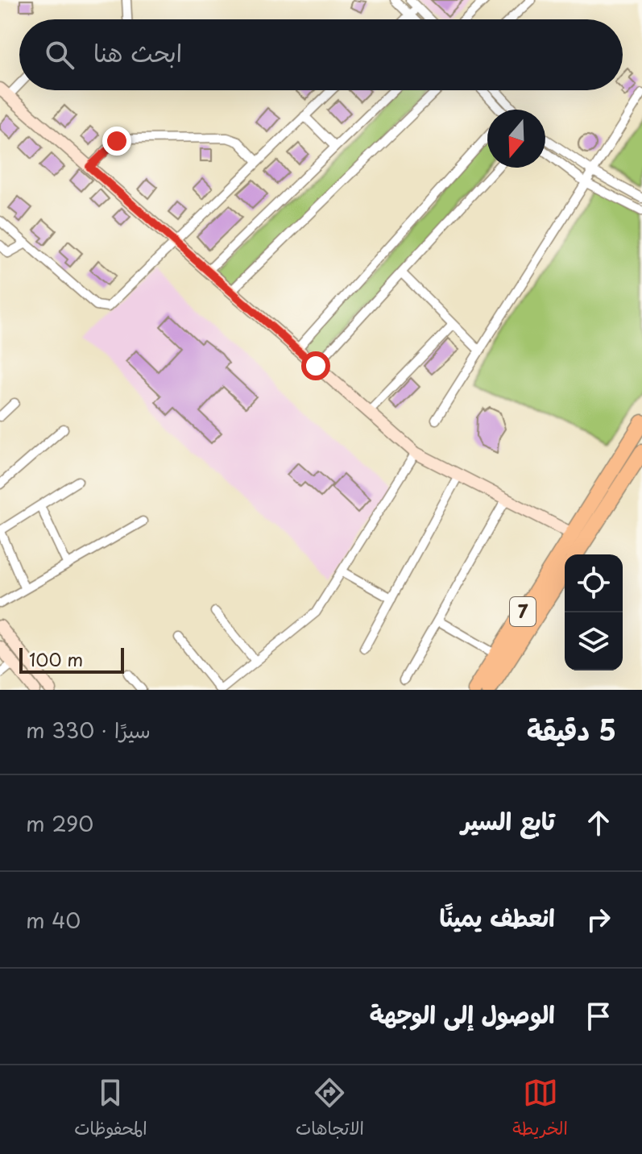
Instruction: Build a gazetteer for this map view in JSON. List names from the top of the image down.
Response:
{
  "streets": {
    "highway": ["7"]
  },
  "scale_bar": "100 m",
  "north": "bottom",
  "page": {
    "search": "ابحث هنا",
    "scale": "100 m",
    "heading": ["5 دقيقة", "سيرًا · 330 m"],
    "list": [
      ["تابع السير", "290 m"],
      ["انعطف يمينًا", "40 m"],
      "الوصول إلى الوجهة"
    ],
    "nav": ["الخريطة", "الاتجاهات", "المحفوظات"]
  }
}
